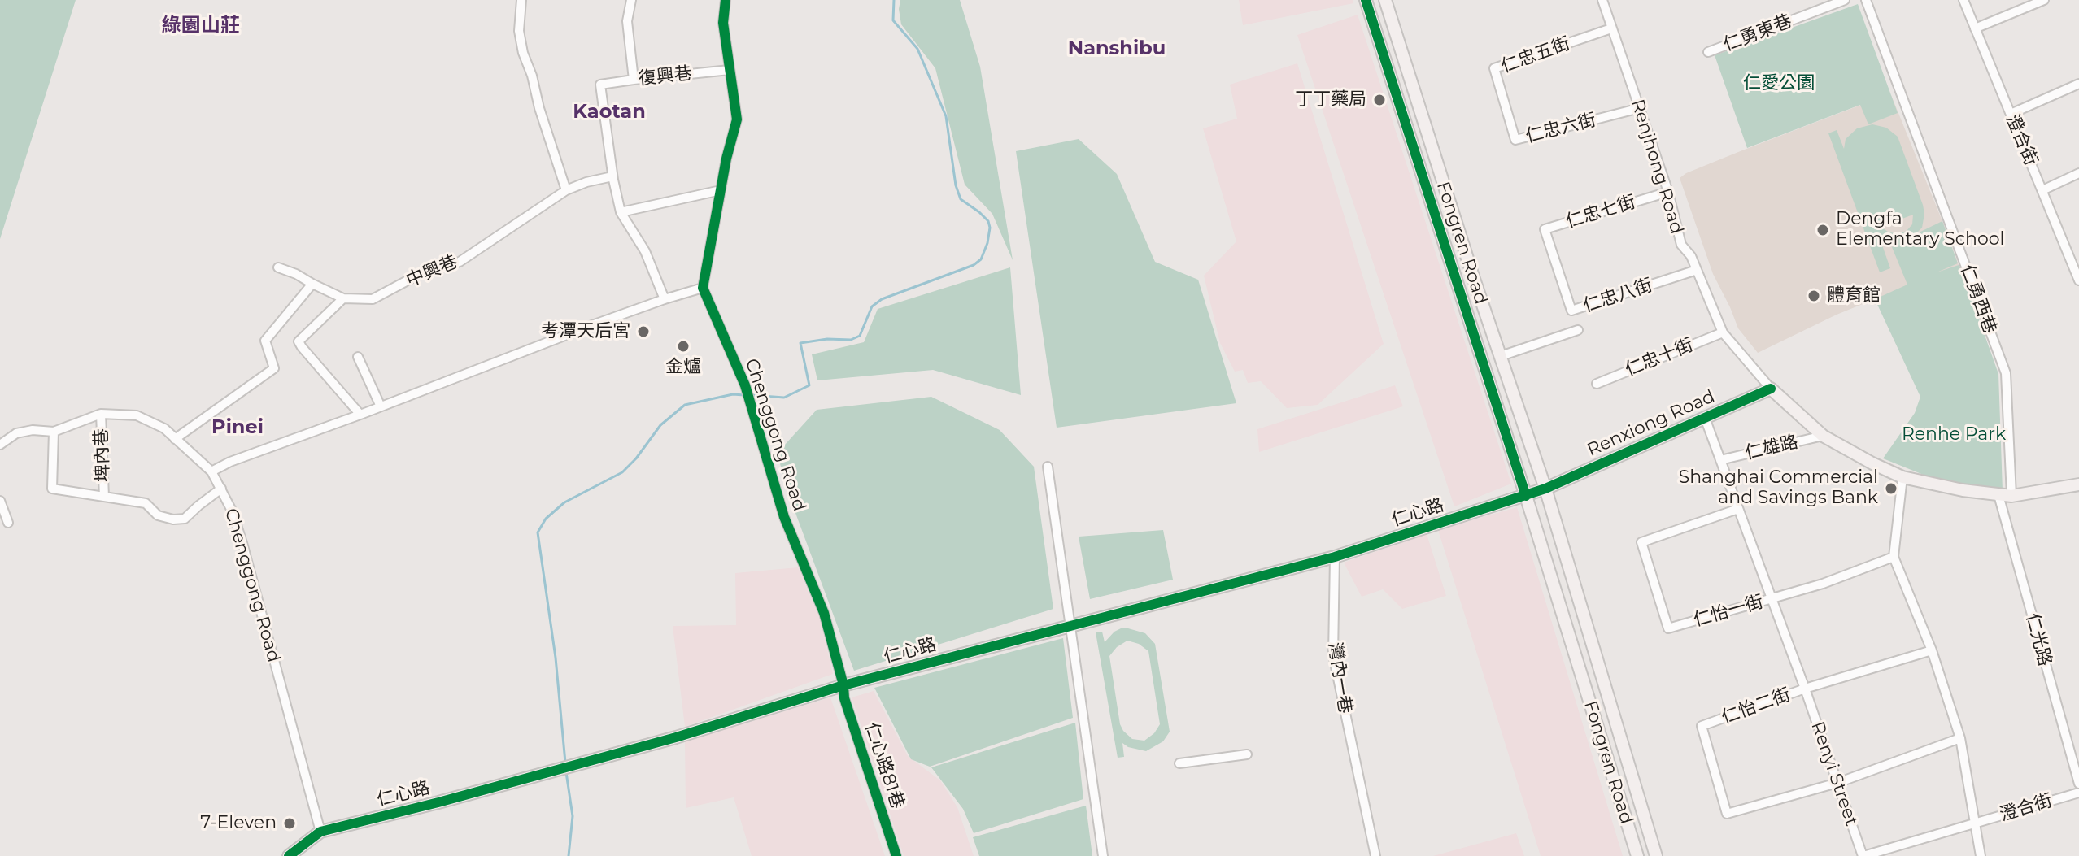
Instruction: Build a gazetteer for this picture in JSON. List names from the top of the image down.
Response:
{
  "streets": {
    "street": [
      "仁勇東巷",
      "仁忠五街",
      "復興巷",
      "仁忠六街",
      "澄合街",
      "Renjhong Road",
      "仁忠七街",
      "Fongren Road",
      "中興巷",
      "仁忠八街",
      "仁勇西巷",
      "仁忠十街",
      "Renxiong Road",
      "Chenggong Road",
      "仁雄路",
      "埤內巷",
      "仁心路",
      "仁怡一街",
      "仁光路",
      "灣內一巷",
      "仁怡二街",
      "仁心路81巷",
      "Renyi Street"
    ]
  },
  "crossings": [
    ["仁忠五街", "仁忠六街"],
    ["仁忠五街", "Renjhong Road"],
    ["復興巷", "中興巷"],
    ["仁忠六街", "Renjhong Road"],
    ["澄合街", "Renyi Street"],
    ["Renjhong Road", "仁忠七街"],
    ["Renjhong Road", "仁忠八街"],
    ["Renjhong Road", "仁忠十街"],
    ["Renjhong Road", "Renxiong Road"],
    ["仁忠七街", "仁忠八街"],
    ["Fongren Road", "Renxiong Road"],
    ["Fongren Road", "仁心路"],
    ["Renxiong Road", "仁心路"],
    ["Renxiong Road", "Renyi Street"],
    ["Chenggong Road", "埤內巷"],
    ["Chenggong Road", "仁心路"],
    ["Chenggong Road", "仁心路81巷"],
    ["仁雄路", "Renyi Street"],
    ["仁心路", "灣內一巷"],
    ["仁心路", "仁心路81巷"],
    ["仁怡一街", "Renyi Street"],
    ["仁怡二街", "Renyi Street"]
  ],
  "districts": [
    "綠園山莊",
    "Nanshibu",
    "Kaotan",
    "Pinei"
  ],
  "parks": ["仁愛公園", "Renhe Park"],
  "places": [
    "丁丁藥局",
    "Dengfa Elementary School",
    "體育館",
    "考潭天后宮",
    "金爐",
    "Shanghai Commercial and Savings Bank",
    "7-Eleven"
  ]
}
